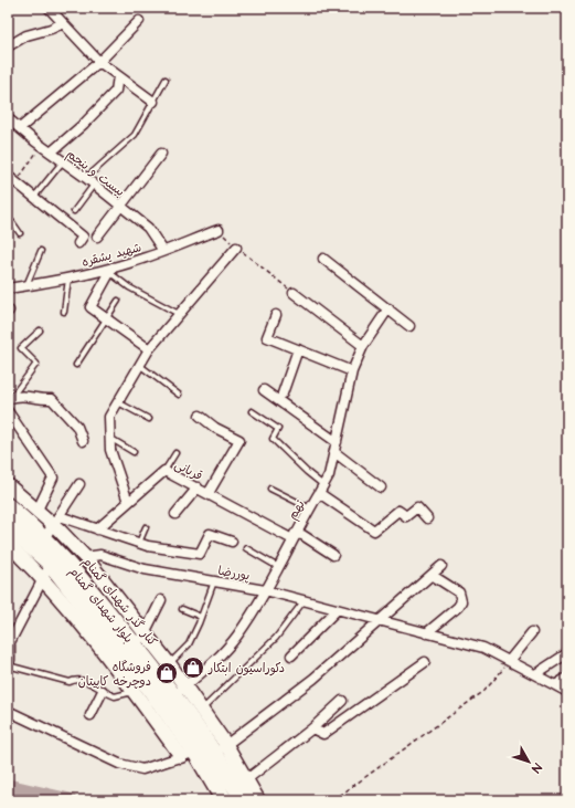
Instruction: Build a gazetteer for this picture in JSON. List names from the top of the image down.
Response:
{
  "streets": {
    "highway": ["بلوار شهدای گمنام"],
    "street": [
      "بیست و پنجم",
      "شهید یشقره",
      "قربانی",
      "نهم",
      "پوررضا",
      "کنار گذر شهدای گمنام"
    ]
  },
  "crossings": [
    ["بیست و پنجم", "شهید یشقره"],
    ["قربانی", "نهم"],
    ["نهم", "پوررضا"],
    ["نهم", "بلوار شهدای گمنام"],
    ["پوررضا", "کنار گذر شهدای گمنام"],
    ["کنار گذر شهدای گمنام", "بلوار شهدای گمنام"]
  ],
  "places": {
    "shop": ["دکوراسیون ابتکار", "فروشگاه دوچرخه کاپیتان"]
  },
  "north": "bottom right"
}
